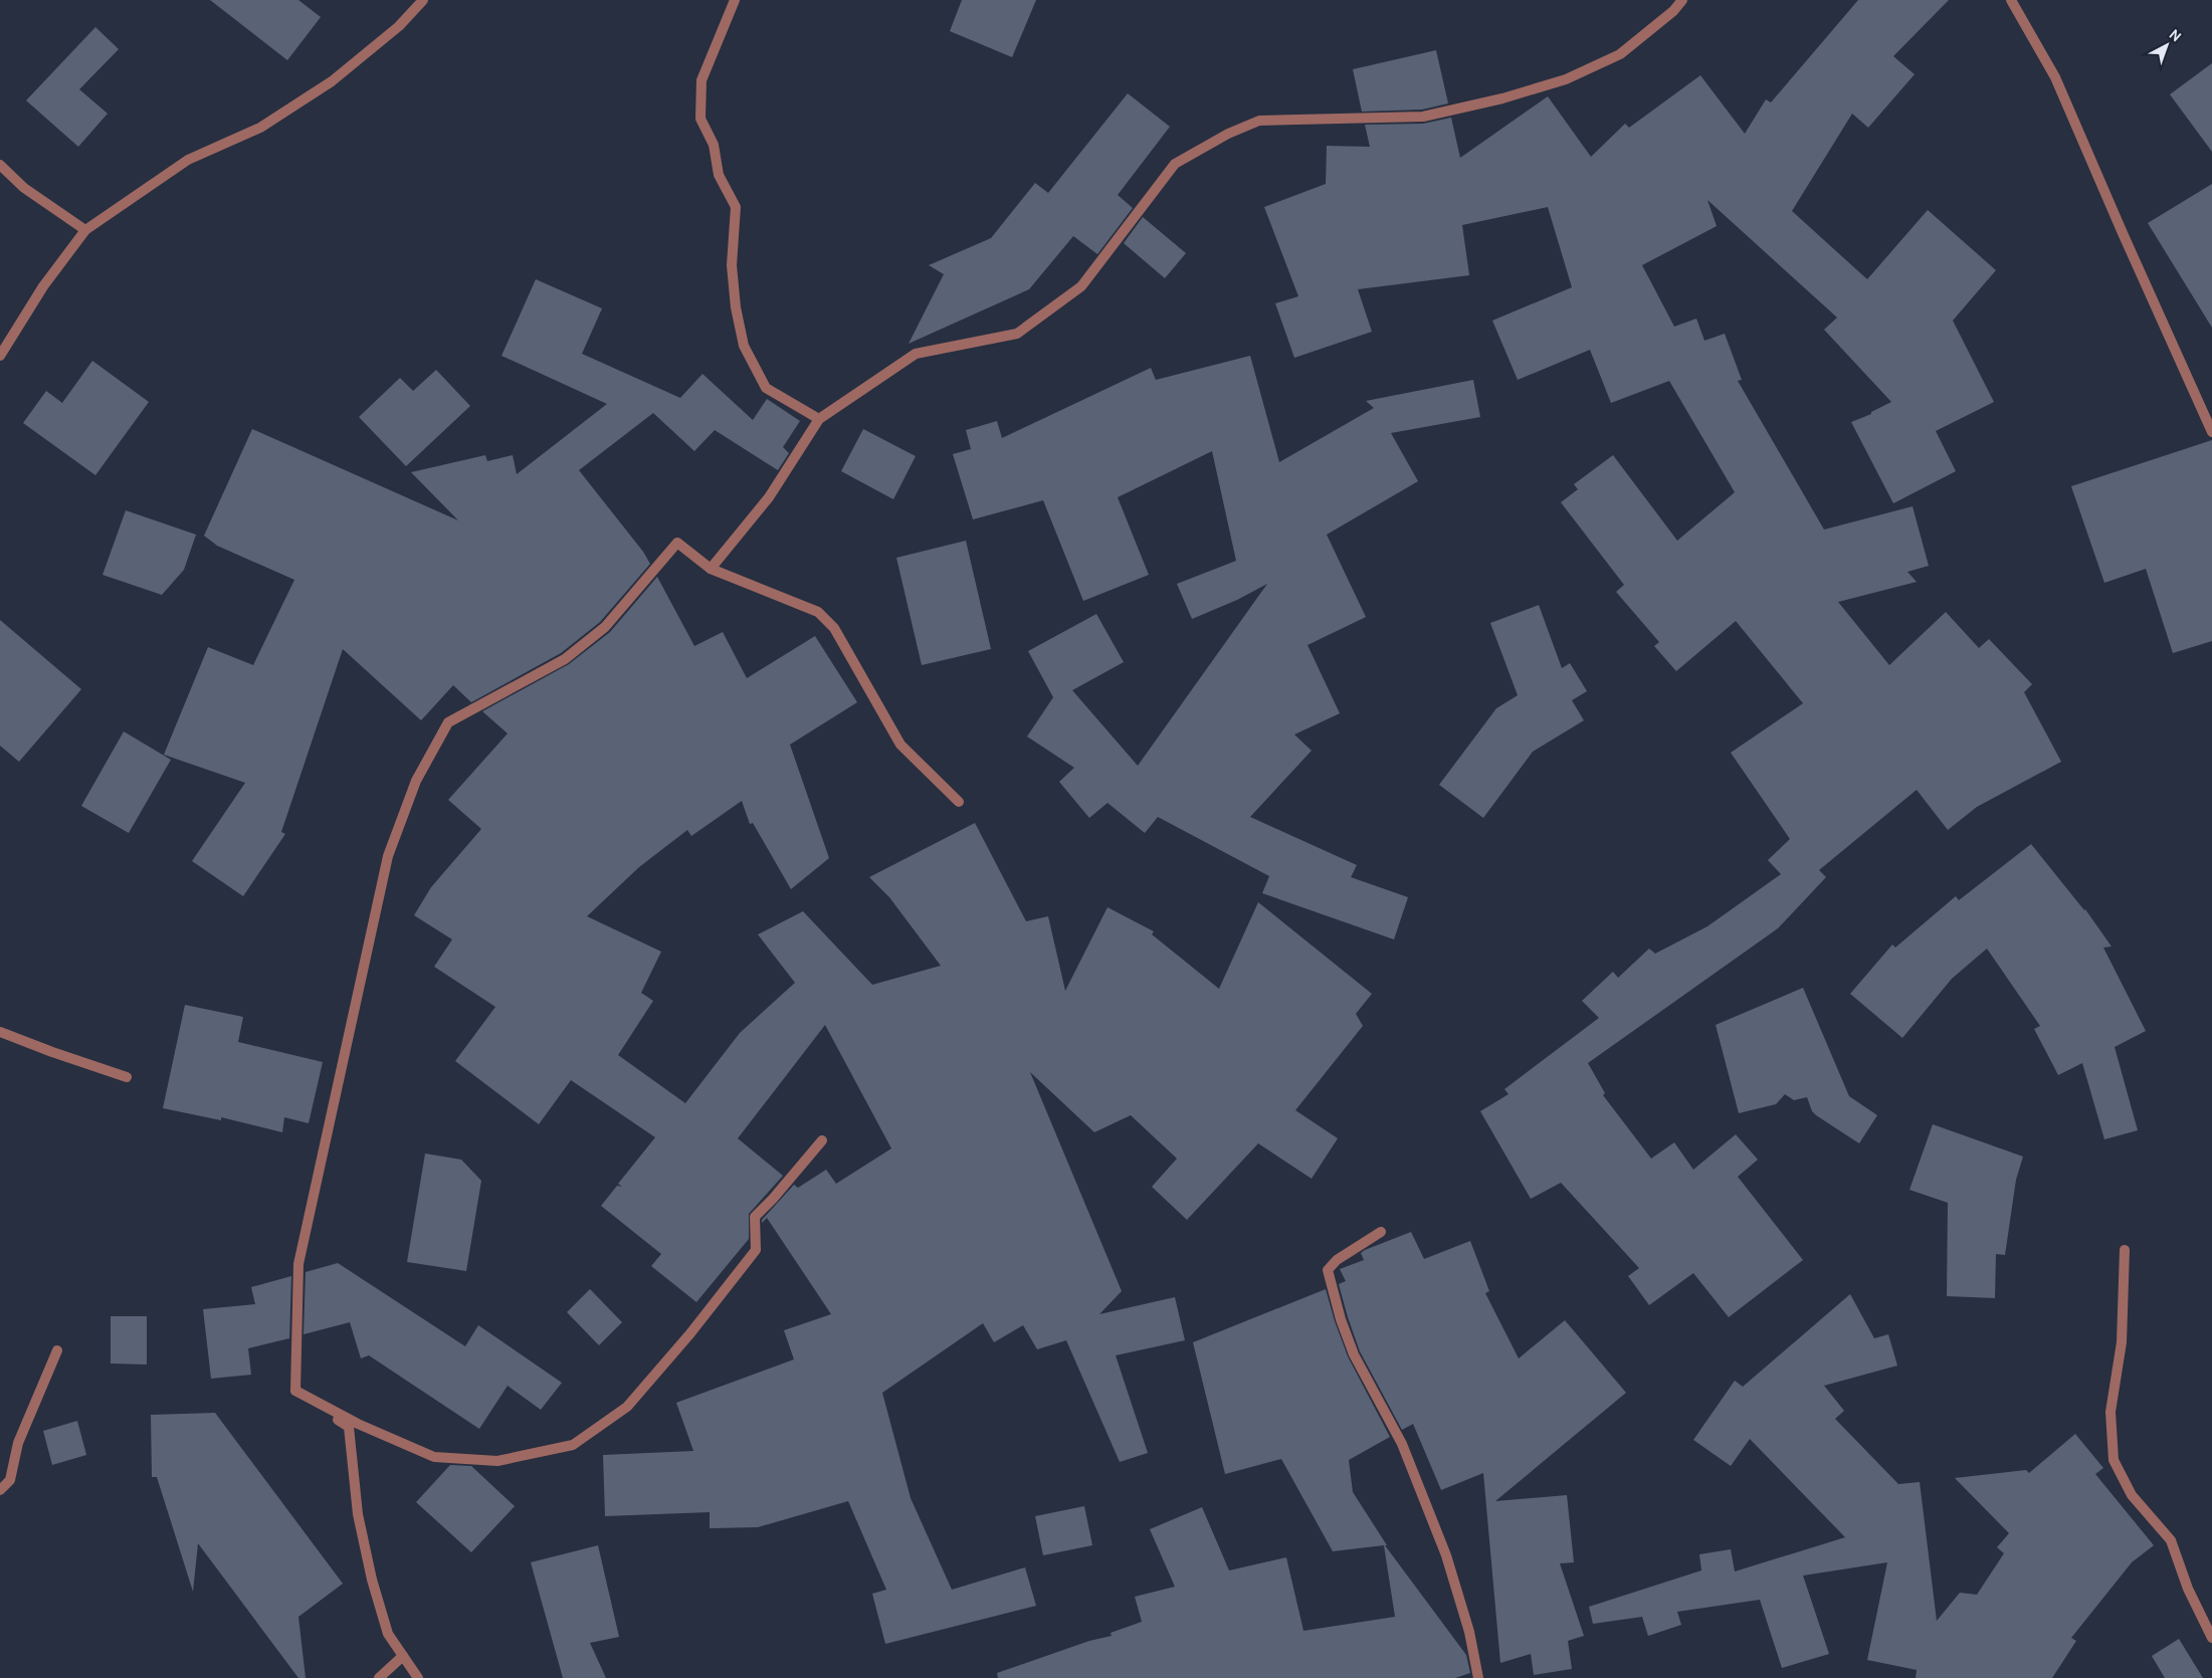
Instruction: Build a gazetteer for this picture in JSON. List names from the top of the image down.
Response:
{
  "north": "top right"
}
